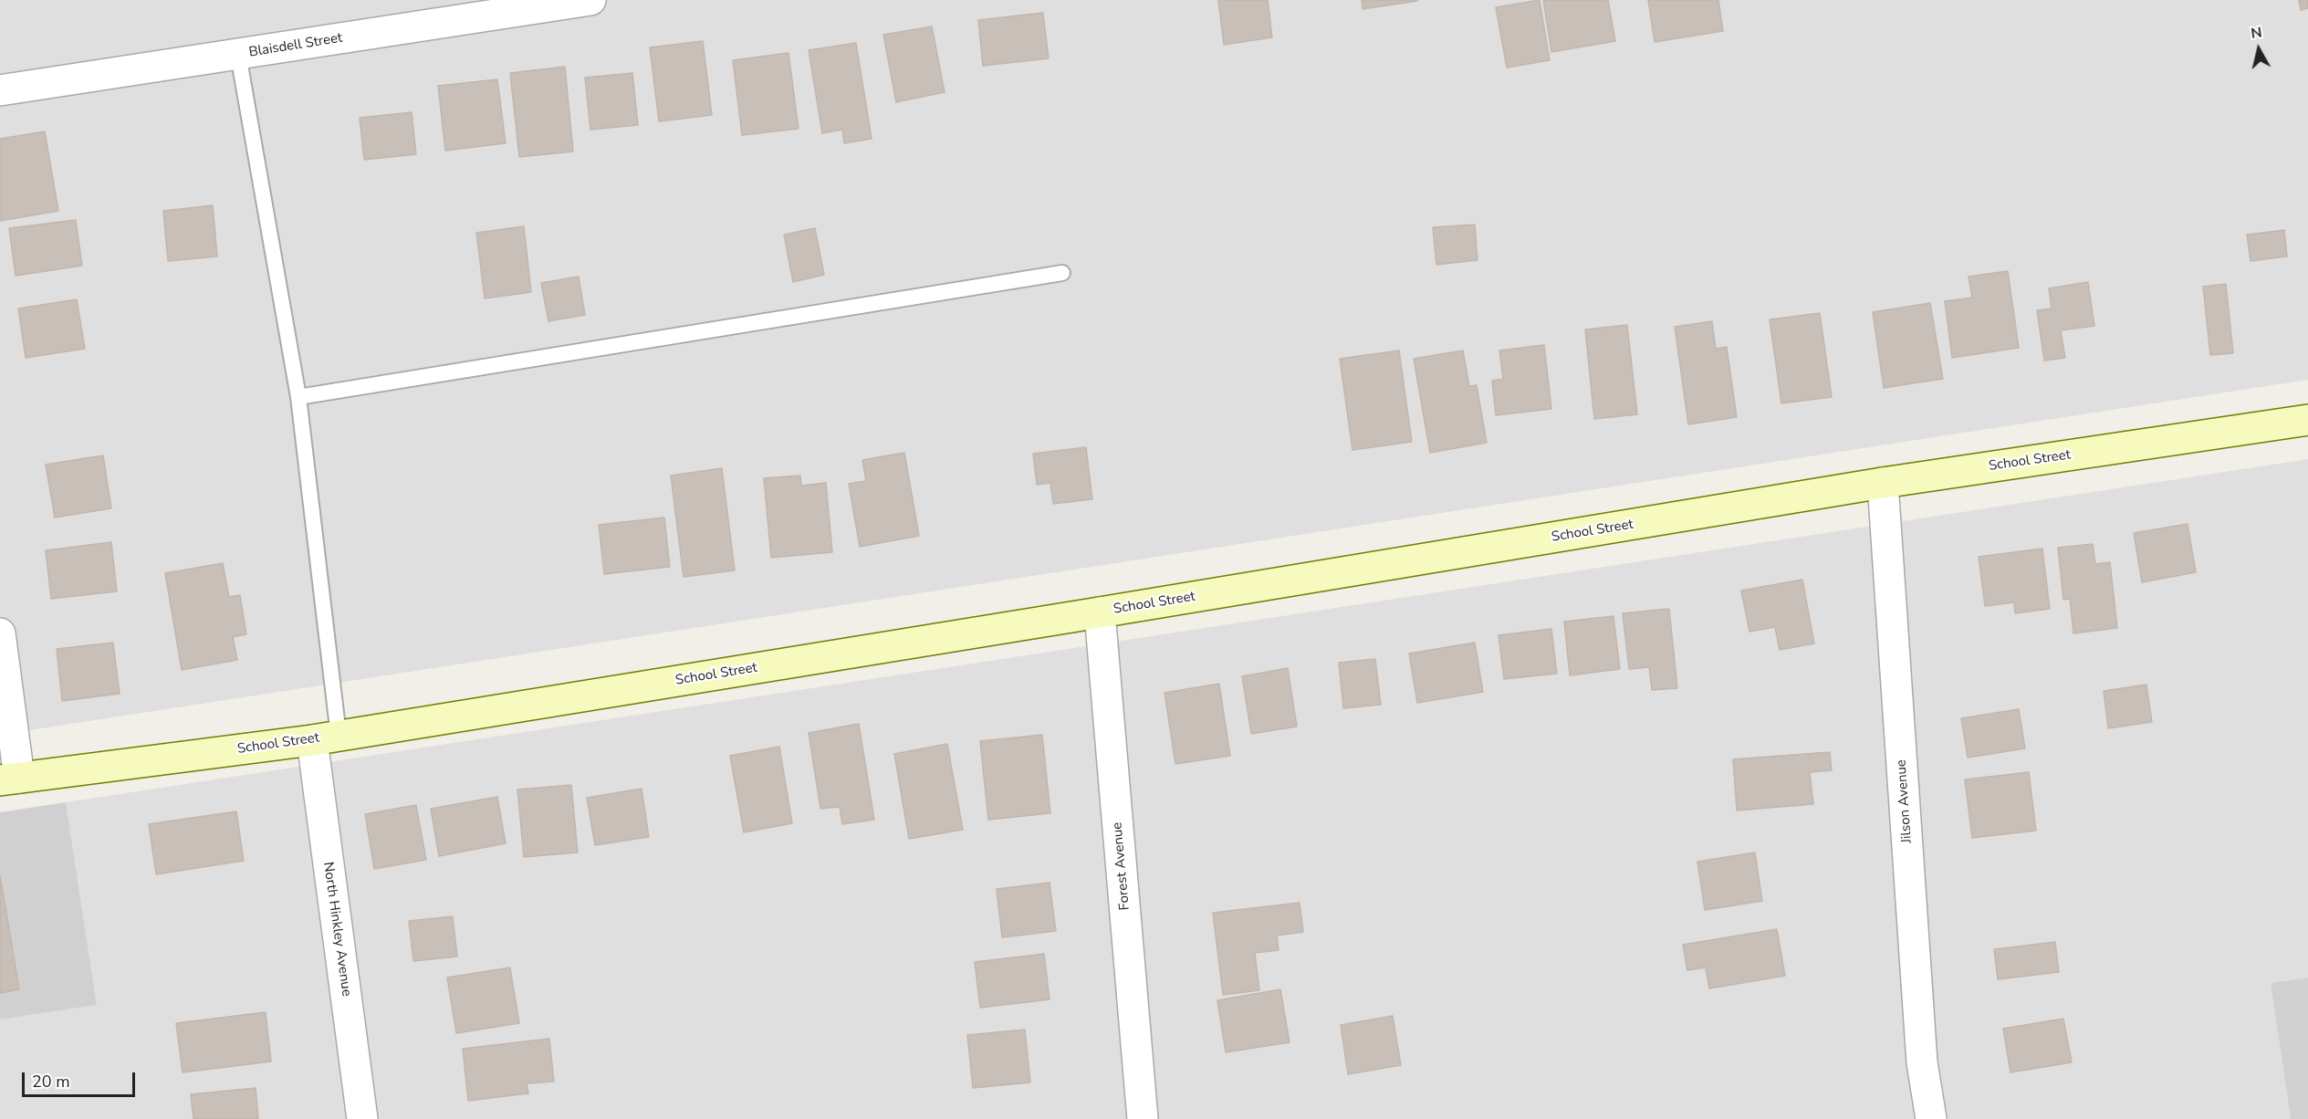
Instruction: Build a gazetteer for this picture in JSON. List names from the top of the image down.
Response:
{
  "streets": {
    "main road": ["School Street"],
    "street": [
      "Blaisdell Street",
      "Jilson Avenue",
      "Forest Avenue",
      "North Hinkley Avenue"
    ]
  },
  "crossings": [
    ["School Street", "Jilson Avenue"],
    ["School Street", "Forest Avenue"],
    ["School Street", "North Hinkley Avenue"]
  ],
  "scale_bar": "20 m",
  "north": "top"
}
